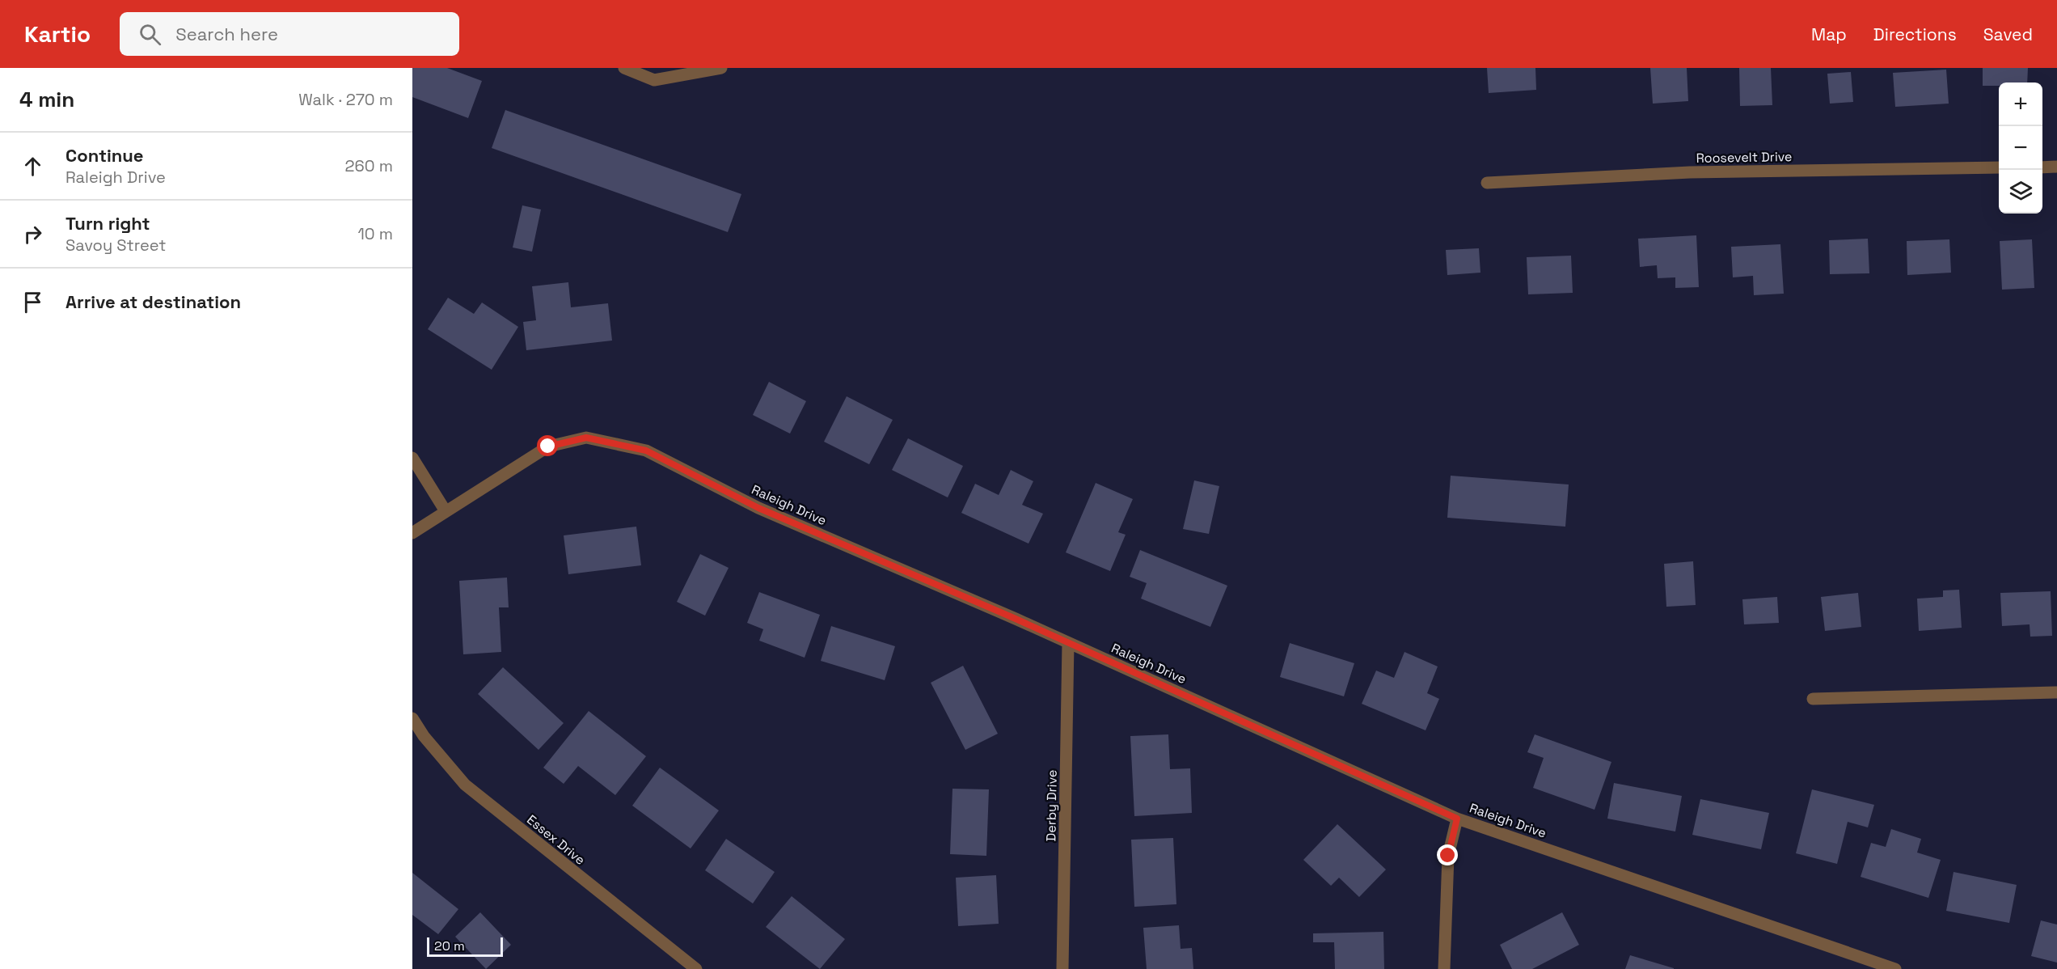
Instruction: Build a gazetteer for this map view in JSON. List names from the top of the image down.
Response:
{
  "streets": {
    "street": [
      "Roosevelt Drive",
      "Raleigh Drive",
      "Derby Drive",
      "Essex Drive"
    ]
  },
  "crossings": [
    ["Raleigh Drive", "Derby Drive"]
  ],
  "scale_bar": "20 m",
  "page": {
    "header": "Kartio",
    "search": "Search here",
    "nav": ["Map", "Directions", "Saved"],
    "heading": ["4 min", "Walk · 270 m"],
    "map_buttons": ["+", "−"],
    "list": [
      ["Continue", "Raleigh Drive", "260 m"],
      ["Turn right", "Savoy Street", "10 m"],
      "Arrive at destination"
    ],
    "scale": "20 m"
  }
}
